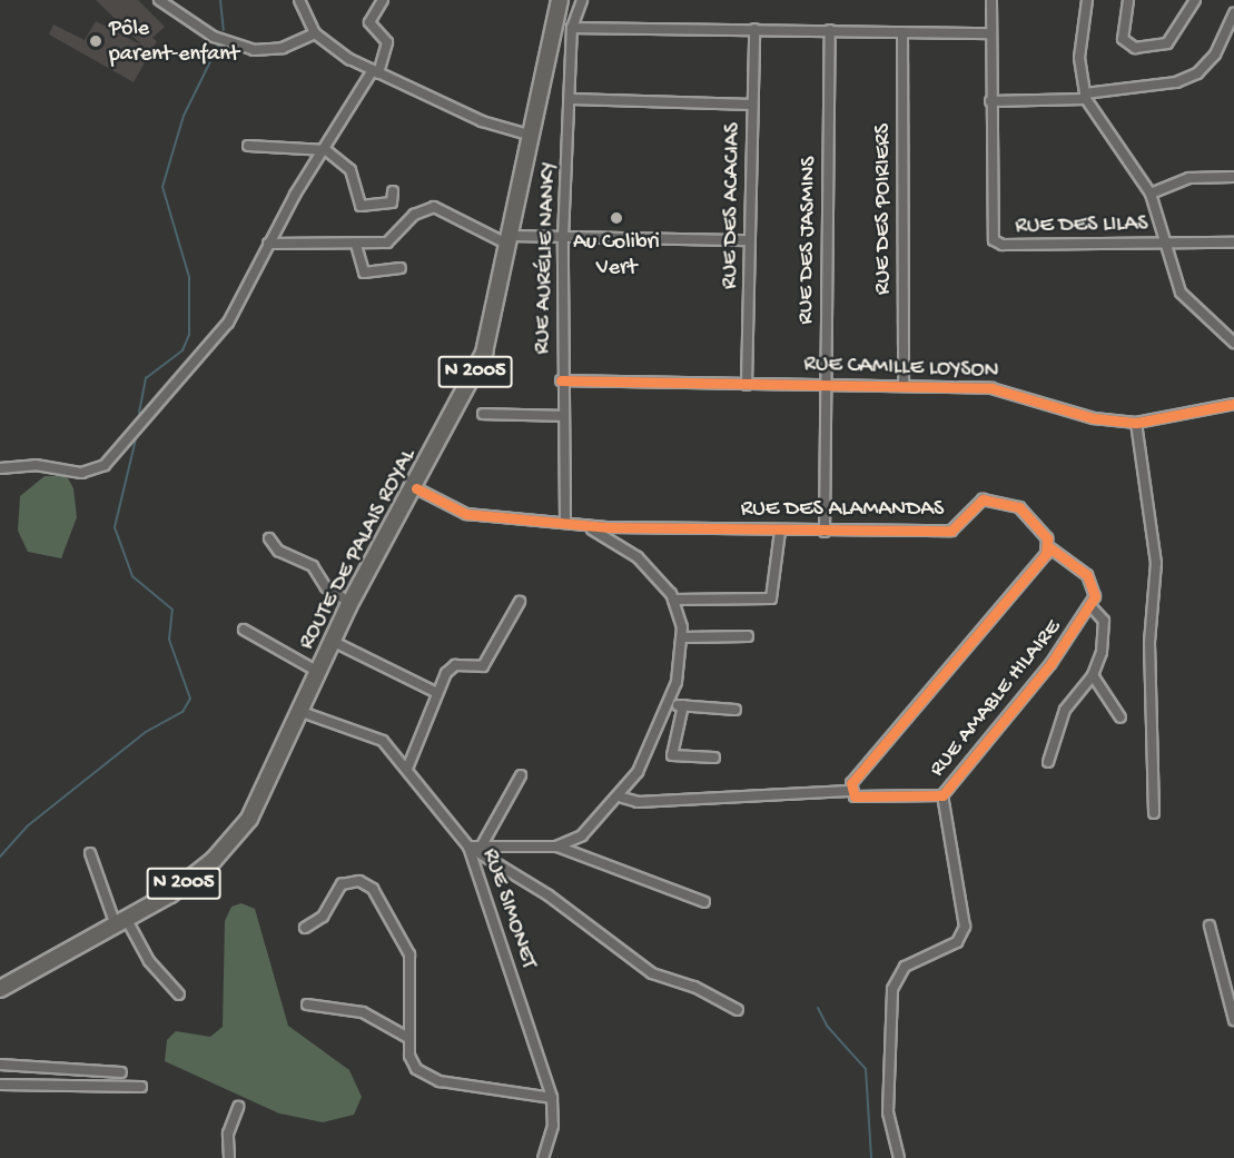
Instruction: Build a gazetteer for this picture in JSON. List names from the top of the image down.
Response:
{
  "streets": {
    "main road": ["N 2005", "ROUTE DE PALAIS ROYAL"],
    "street": [
      "RUE DES ACACIAS",
      "RUE DES POIRIERS",
      "RUE DES LILAS",
      "RUE DES JASMINS",
      "RUE AURÉLIE NANKY",
      "RUE CAMILLE LOYSON",
      "RUE DES ALAMANDAS",
      "RUE AMABLE HILAIRE",
      "RUE SIMONET"
    ]
  },
  "crossings": [
    ["RUE DES ACACIAS", "RUE CAMILLE LOYSON"],
    ["RUE DES POIRIERS", "RUE CAMILLE LOYSON"],
    ["RUE DES JASMINS", "RUE CAMILLE LOYSON"],
    ["RUE DES JASMINS", "RUE DES ALAMANDAS"],
    ["RUE AURÉLIE NANKY", "RUE CAMILLE LOYSON"],
    ["RUE AURÉLIE NANKY", "RUE DES ALAMANDAS"],
    ["RUE DES ALAMANDAS", "ROUTE DE PALAIS ROYAL"],
    ["ROUTE DE PALAIS ROYAL", "RUE SIMONET"]
  ],
  "places": ["Pôle parent-enfant", "Au Colibri Vert"]
}
